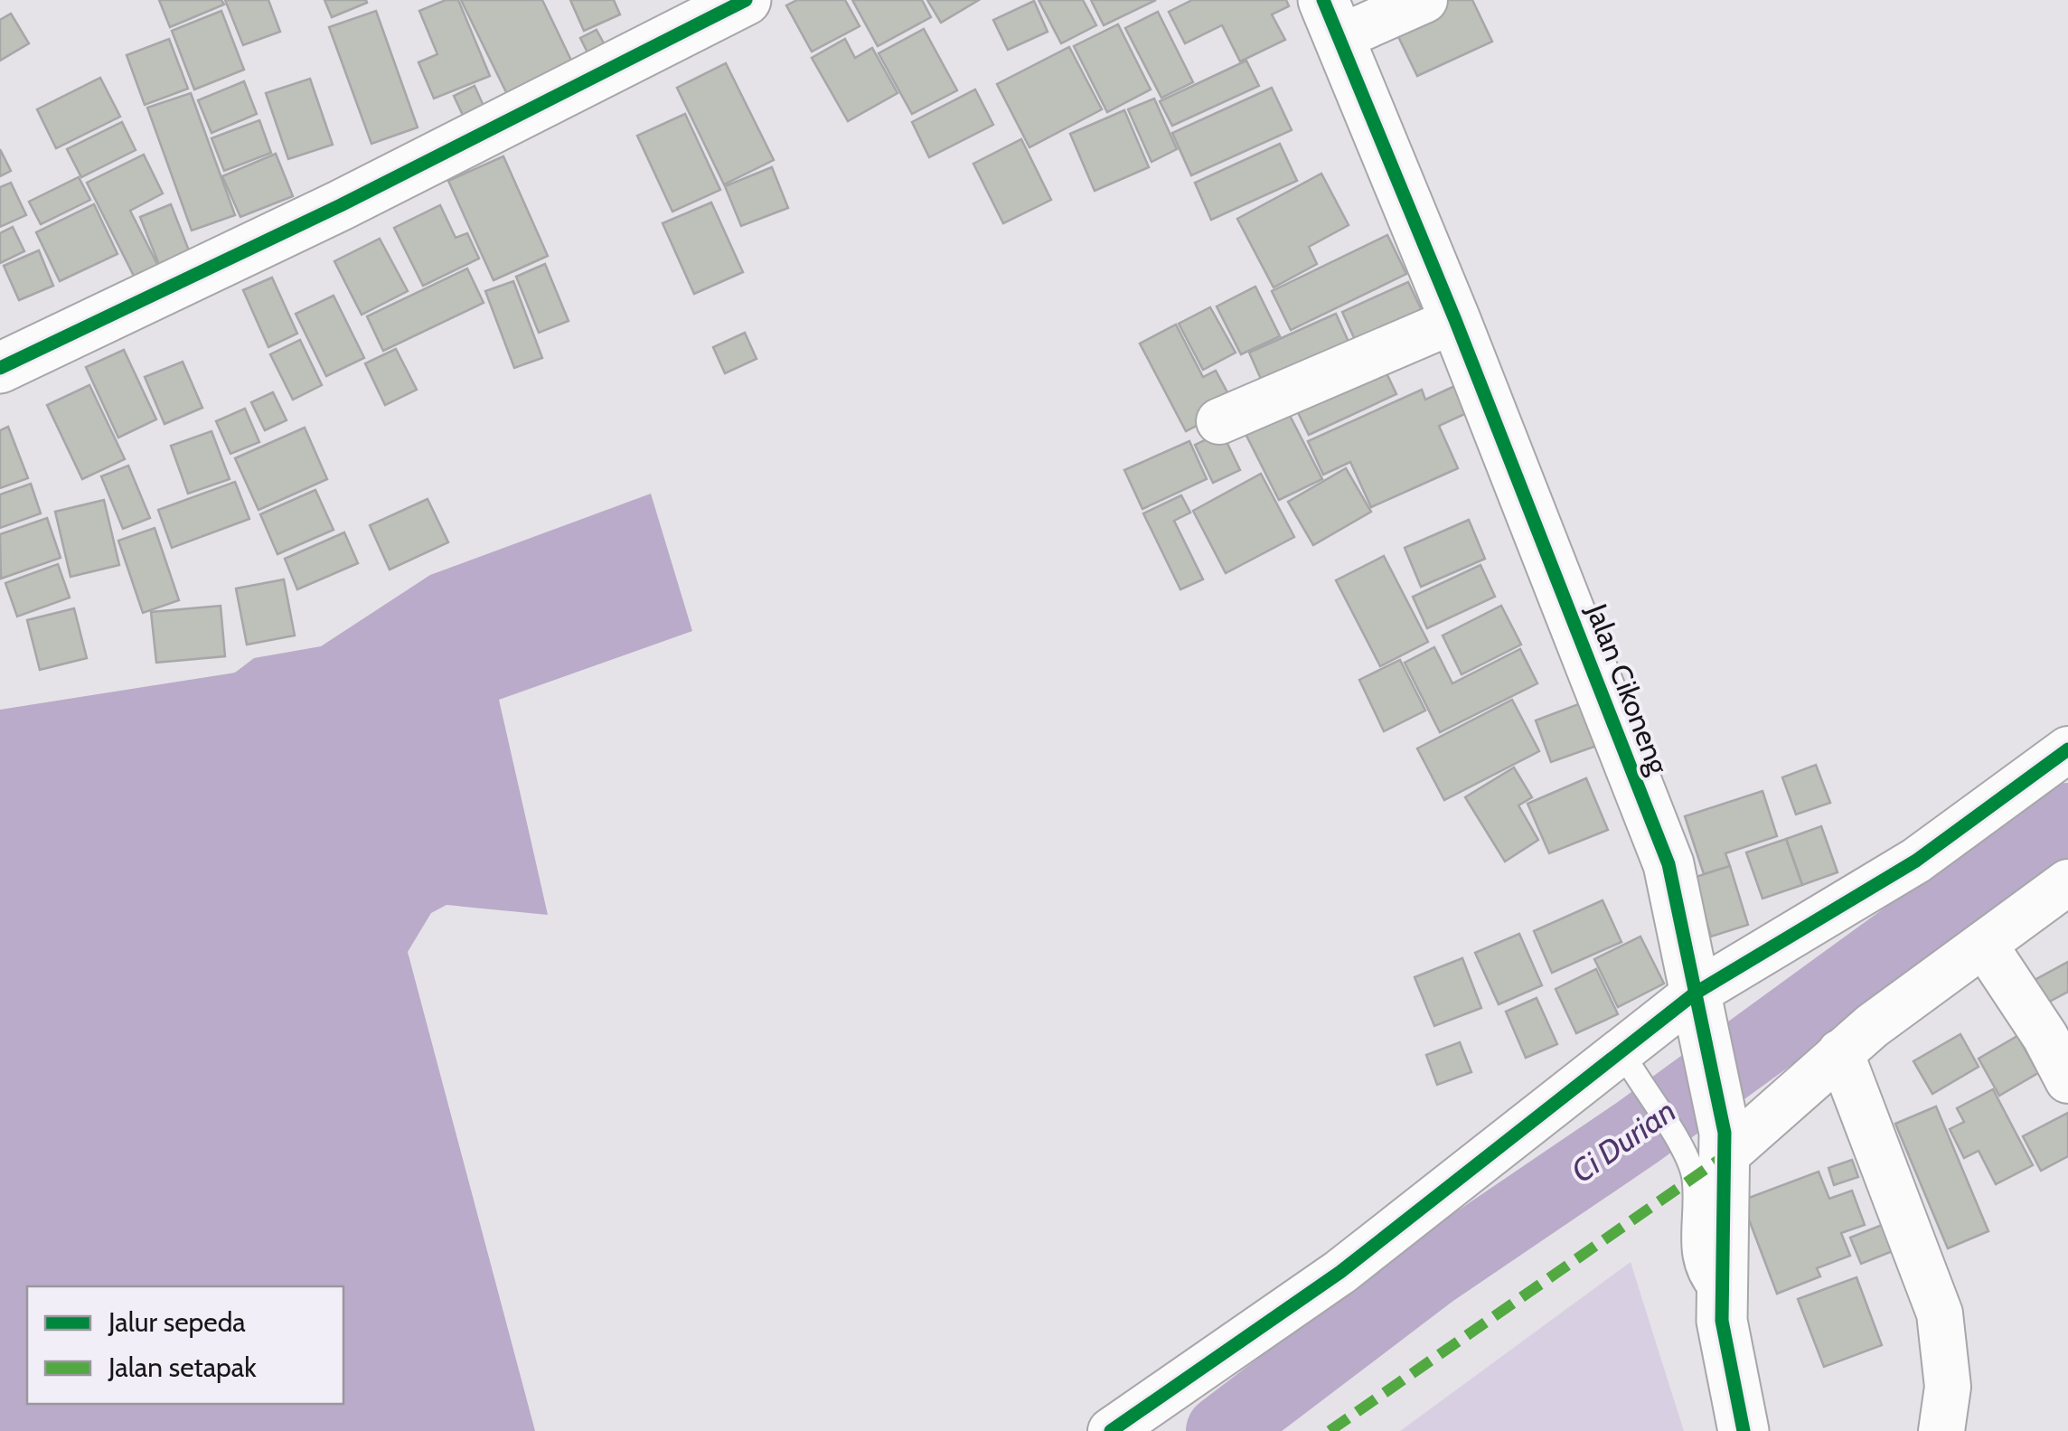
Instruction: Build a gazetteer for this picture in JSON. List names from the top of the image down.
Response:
{
  "streets": {
    "street": ["Jalan Cikoneng"]
  },
  "water": ["Ci Durian"],
  "legend": ["Jalur sepeda", "Jalan setapak"]
}
